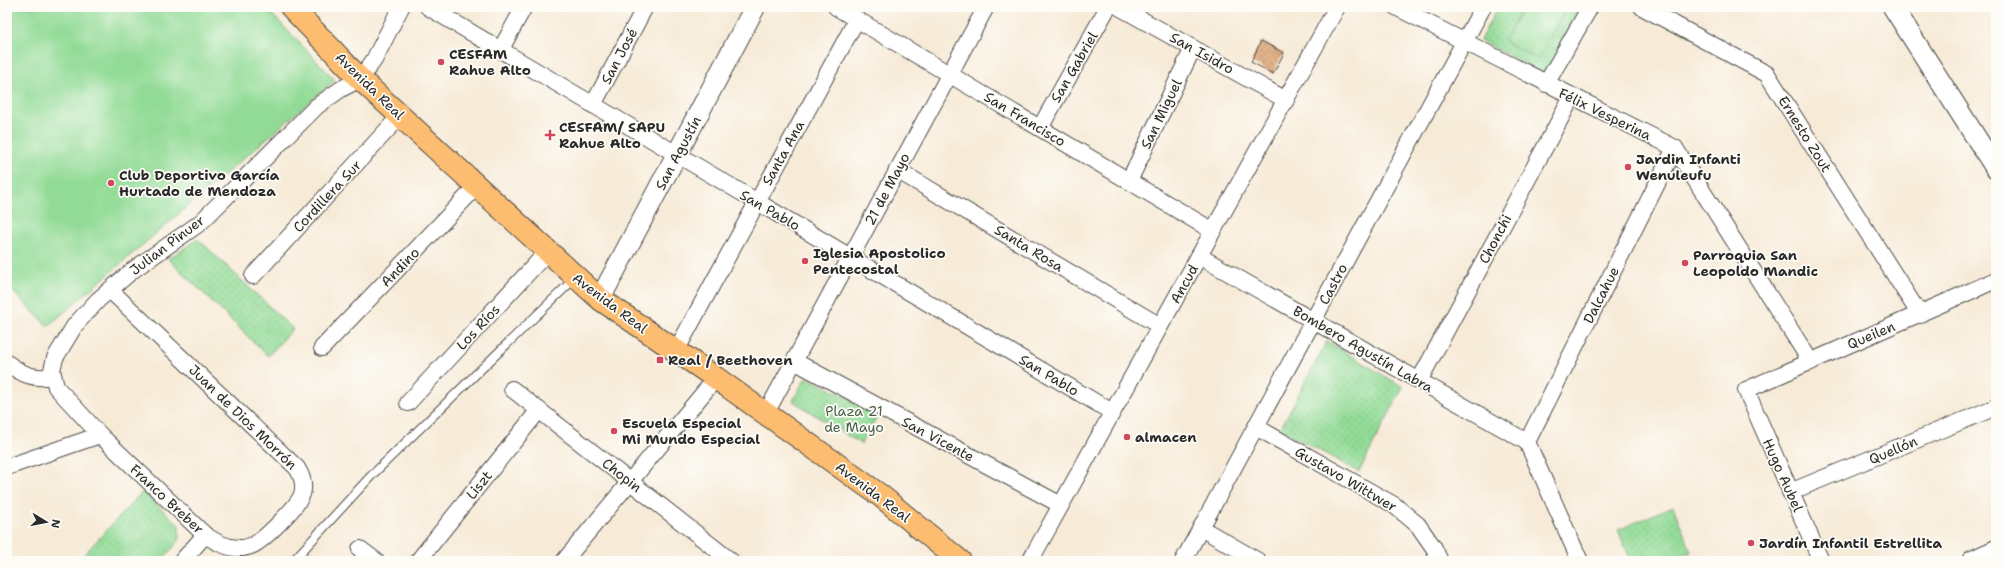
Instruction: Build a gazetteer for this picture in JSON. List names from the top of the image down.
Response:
{
  "streets": {
    "main road": ["Avenida Real"],
    "street": [
      "San Isidro",
      "San José",
      "San Gabriel",
      "San Miguel",
      "Félix Vesperina",
      "San Francisco",
      "Ernesto Zout",
      "San Agustín",
      "Santa Ana",
      "21 de Mayo",
      "Cordillera Sur",
      "San Pablo",
      "Chonchi",
      "Julian Pinuer",
      "Santa Rosa",
      "Andino",
      "Ancud",
      "Castro",
      "Dalcahue",
      "Los Ríos",
      "Queilen",
      "Bombero Agustín Labra",
      "Juan de Dios Morrón",
      "San Vicente",
      "Quellón",
      "Chopin",
      "Hugo Aubel",
      "Gustavo Wittwer",
      "Liszt",
      "Franco Breber"
    ]
  },
  "crossings": [
    ["San Isidro", "San Miguel"],
    ["San Isidro", "Ancud"],
    ["San José", "San Pablo"],
    ["San Gabriel", "San Francisco"],
    ["Avenida Real", "San Agustín"],
    ["Avenida Real", "Santa Ana"],
    ["Avenida Real", "21 de Mayo"],
    ["Avenida Real", "Cordillera Sur"],
    ["Avenida Real", "Julian Pinuer"],
    ["Avenida Real", "Andino"],
    ["Avenida Real", "Los Ríos"],
    ["San Miguel", "San Francisco"],
    ["Félix Vesperina", "Chonchi"],
    ["Félix Vesperina", "Castro"],
    ["Félix Vesperina", "Dalcahue"],
    ["San Francisco", "Santa Ana"],
    ["San Francisco", "21 de Mayo"],
    ["San Francisco", "Ancud"],
    ["Ernesto Zout", "Queilen"],
    ["San Agustín", "San Pablo"],
    ["Santa Ana", "San Pablo"],
    ["21 de Mayo", "San Pablo"],
    ["21 de Mayo", "Santa Rosa"],
    ["21 de Mayo", "San Vicente"],
    ["San Pablo", "Ancud"],
    ["Chonchi", "Bombero Agustín Labra"],
    ["Julian Pinuer", "Juan de Dios Morrón"],
    ["Santa Rosa", "Ancud"],
    ["Ancud", "Bombero Agustín Labra"],
    ["Ancud", "San Vicente"],
    ["Castro", "Bombero Agustín Labra"],
    ["Castro", "Gustavo Wittwer"],
    ["Dalcahue", "Bombero Agustín Labra"],
    ["Queilen", "Hugo Aubel"],
    ["Juan de Dios Morrón", "Franco Breber"],
    ["Quellón", "Hugo Aubel"],
    ["Chopin", "Liszt"]
  ],
  "parks": ["Plaza 21 de Mayo"],
  "places": {
    "other": [
      "CESFAM Rahue Alto",
      "Jardin Infanti Wenuleufu",
      "Club Deportivo García Hurtado de Mendoza",
      "Iglesia Apostolico Pentecostal",
      "Parroquia San Leopoldo Mandic",
      "Escuela Especial Mi Mundo Especial",
      "almacen",
      "Jardín Infantil Estrellita"
    ],
    "health": ["CESFAM/ SAPU Rahue Alto"],
    "transit": ["Real / Beethoven"]
  },
  "north": "right"
}
